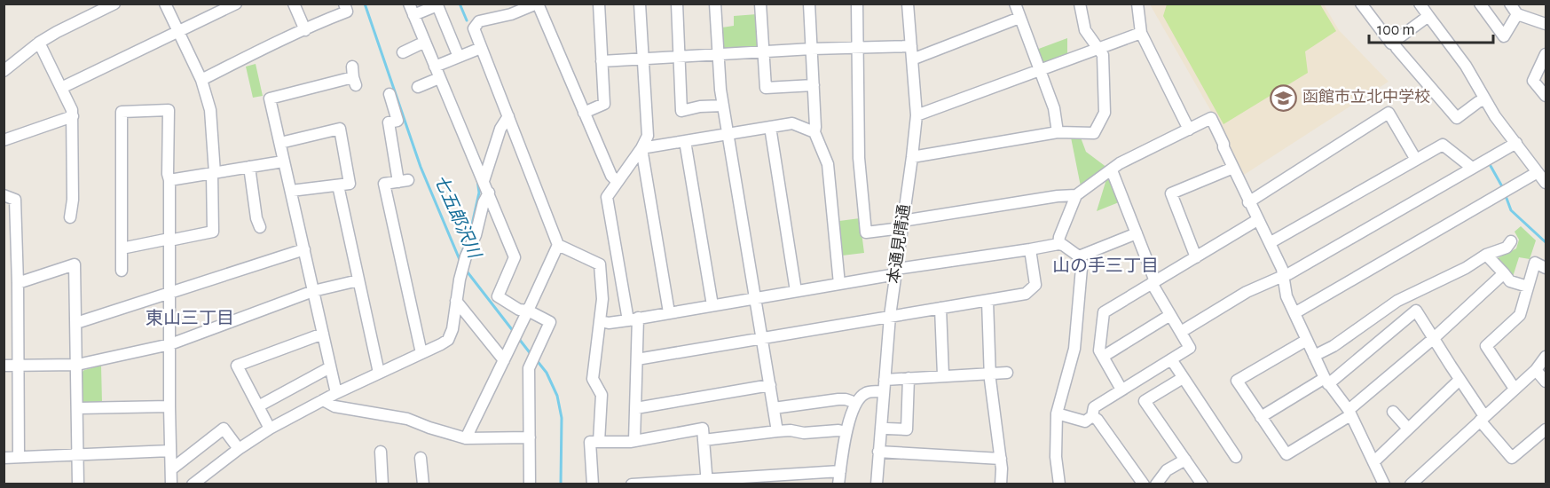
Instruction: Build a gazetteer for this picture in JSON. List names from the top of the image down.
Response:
{
  "streets": {
    "street": ["本通見晴通"]
  },
  "districts": ["山の手三丁目", "東山三丁目"],
  "water": ["七五郎沢川"],
  "places": {
    "school or university": ["函館市立北中学校"]
  },
  "scale_bar": "100 m"
}
